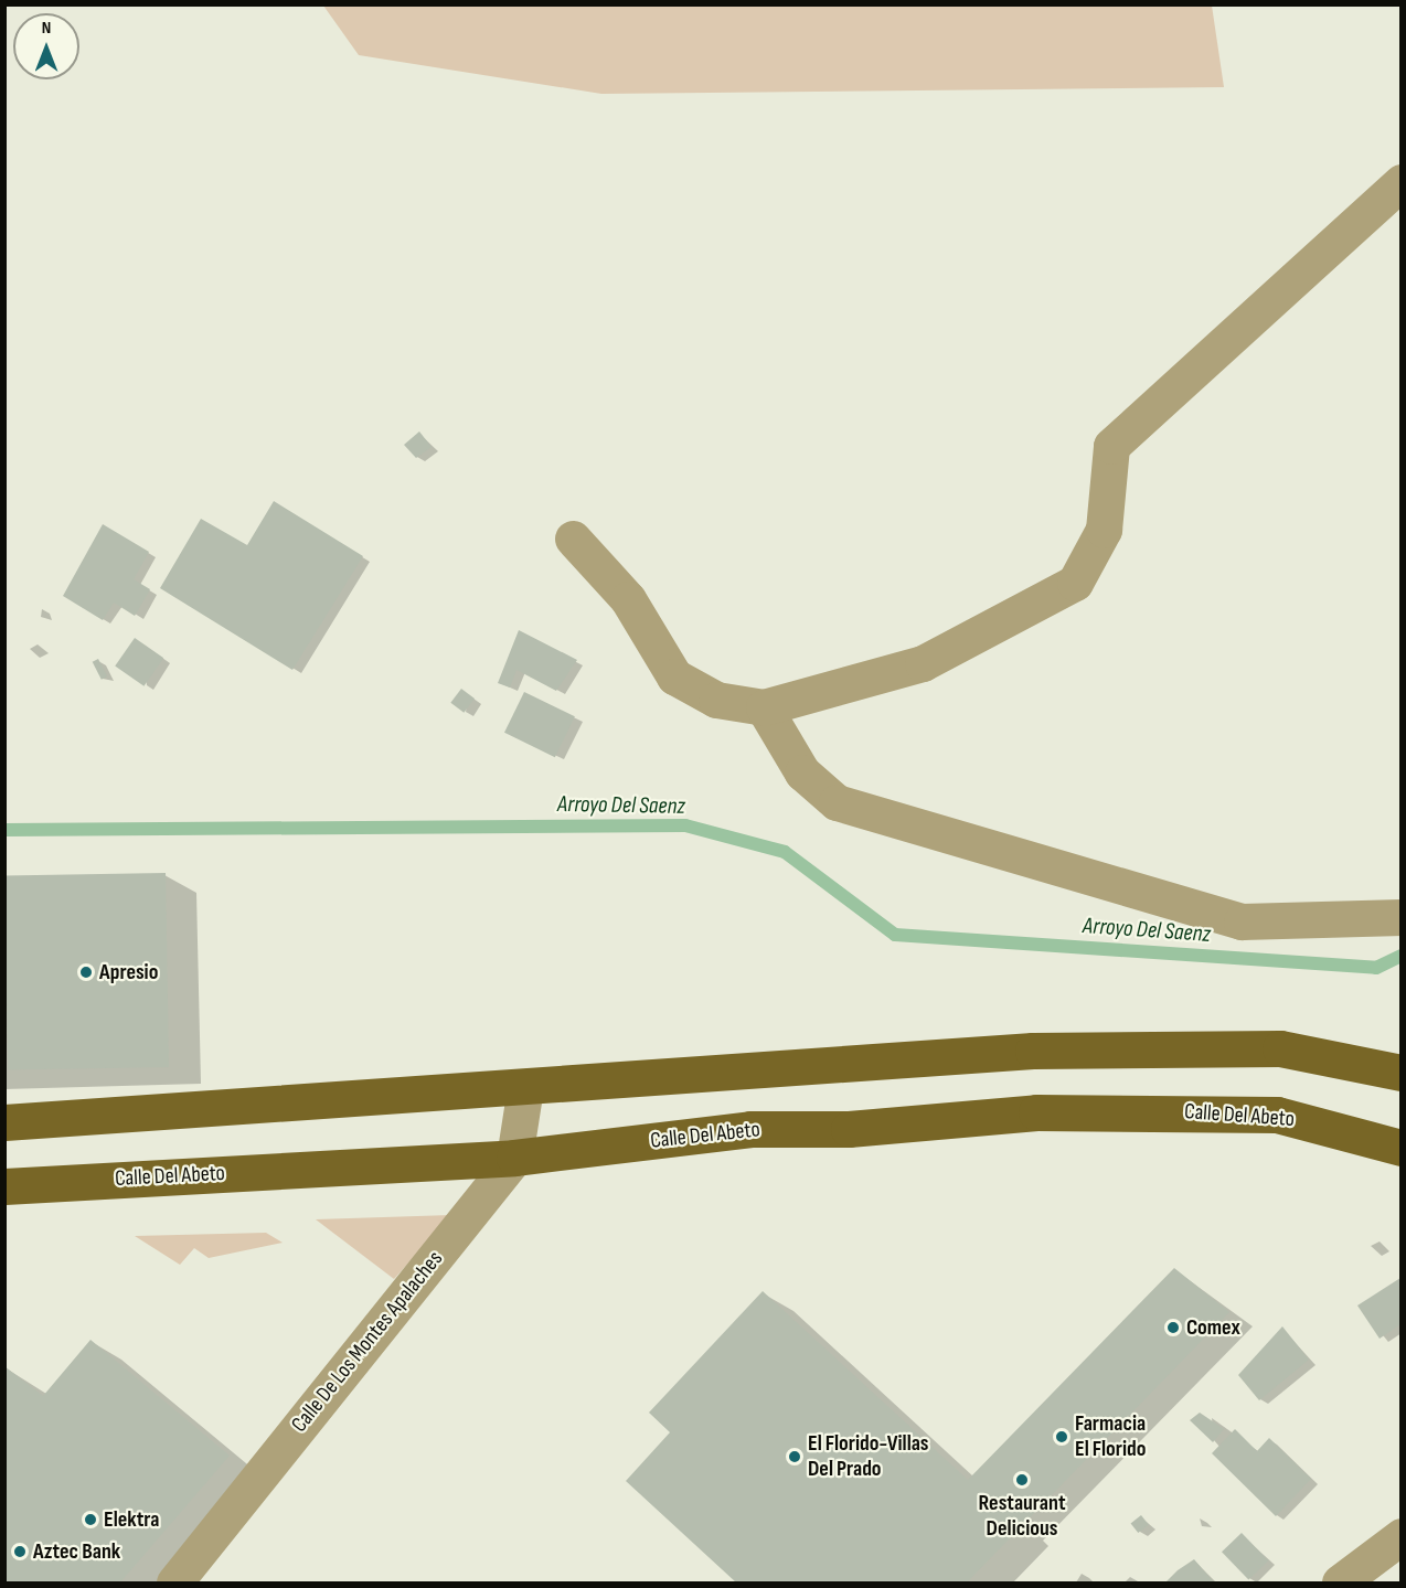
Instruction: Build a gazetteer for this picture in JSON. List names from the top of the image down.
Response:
{
  "streets": {
    "main road": ["Calle Del Abeto"],
    "street": ["Calle De Los Montes Apalaches"]
  },
  "crossings": [
    ["Calle Del Abeto", "Calle De Los Montes Apalaches"]
  ],
  "water": ["Arroyo Del Saenz"],
  "places": [
    "Apresio",
    "Comex",
    "Farmacia El Florido",
    "El Florido-Villas Del Prado",
    "Restaurant Delicious",
    "Elektra",
    "Aztec Bank"
  ],
  "north": "top"
}
